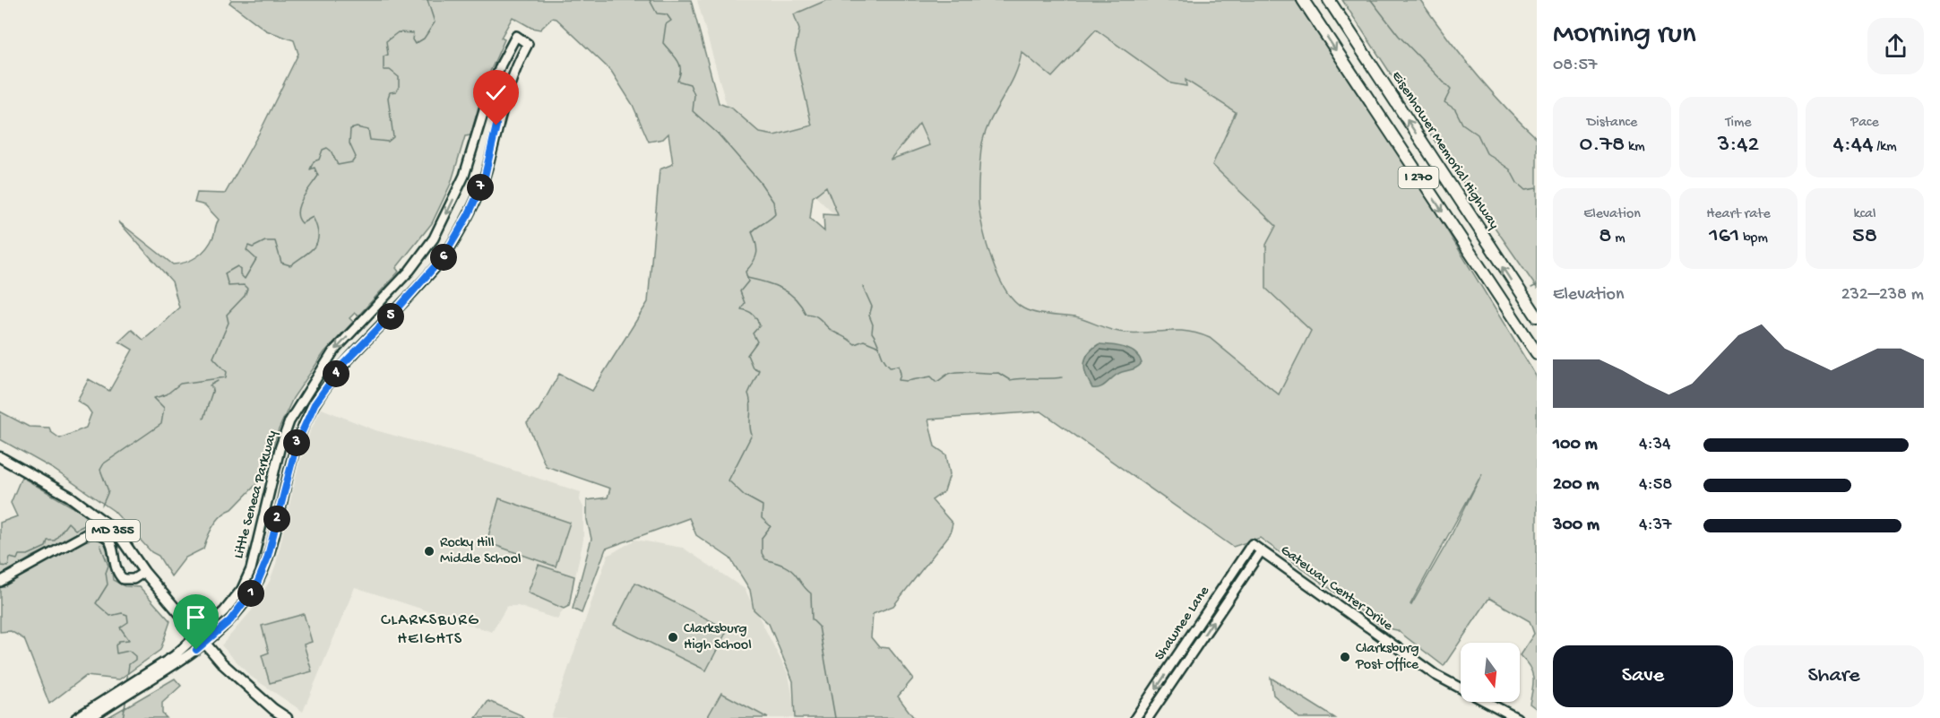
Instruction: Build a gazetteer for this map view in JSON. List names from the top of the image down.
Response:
{
  "streets": {
    "highway": ["Eisenhower Memorial Highway", "I 270"],
    "main road": ["MD 355"],
    "street": ["Little Seneca Parkway", "Gateway Center Drive", "Shawnee Lane"]
  },
  "crossings": [
    ["Little Seneca Parkway", "MD 355"],
    ["Gateway Center Drive", "Shawnee Lane"]
  ],
  "districts": ["CLARKSBURG HEIGHTS"],
  "places": ["Rocky Hill Middle School", "Clarksburg High School", "Clarksburg Post Office"],
  "north": "bottom",
  "page": {
    "heading": ["Morning run", "08:57"],
    "stats": [
      ["Distance", "0.78 km"],
      ["Time", "3:42"],
      ["Pace", "4:44 /km"],
      ["Elevation", "8 m"],
      ["Heart rate", "161 bpm"],
      ["kcal", "58"]
    ],
    "pins": [
      "7",
      "6",
      "5",
      "4",
      "3",
      "2",
      "1"
    ],
    "chart": ["Elevation", "232–238 m"],
    "list": [
      {
        "name": "100 m",
        "note": "4:34"
      },
      {
        "name": "200 m",
        "note": "4:58"
      },
      {
        "name": "300 m",
        "note": "4:37"
      }
    ],
    "buttons": ["Save", "Share"]
  }
}
